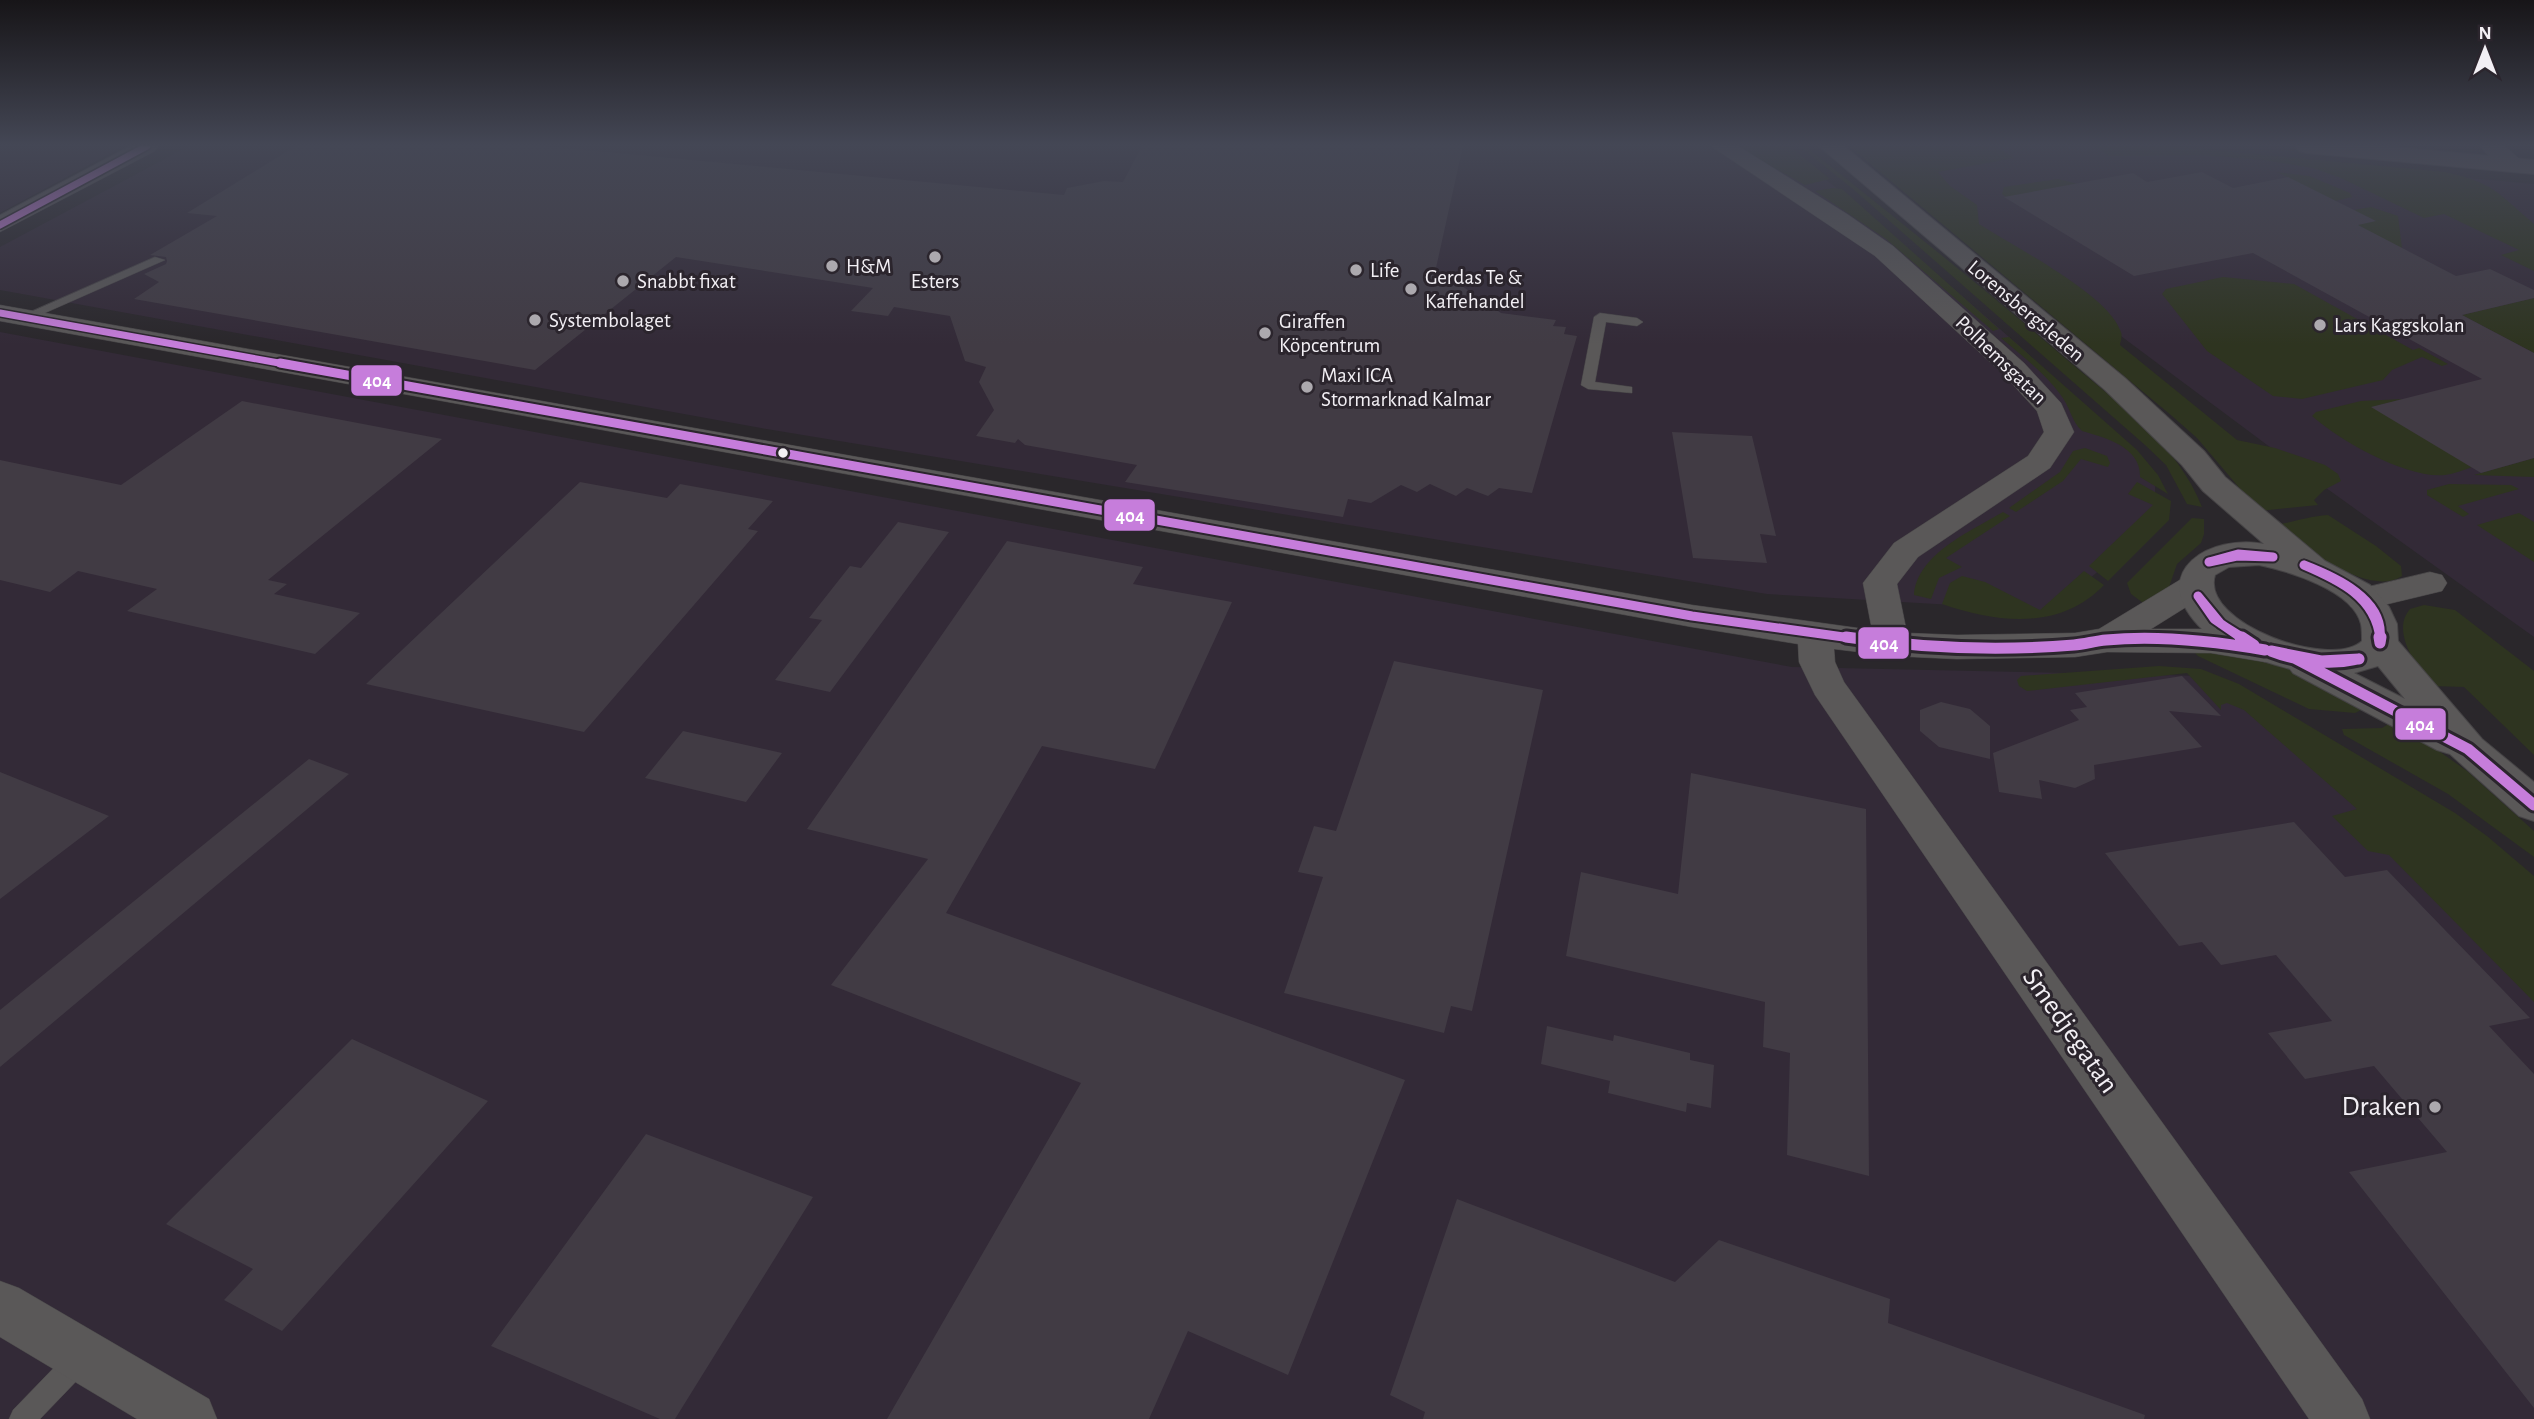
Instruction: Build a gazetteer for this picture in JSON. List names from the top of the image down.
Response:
{
  "streets": {
    "street": ["Lorensbergsleden", "Polhemsgatan", "Smedjegatan"]
  },
  "places": [
    "Esters",
    "H&M",
    "Life",
    "Snabbt fixat",
    "Gerdas Te & Kaffehandel",
    "Systembolaget",
    "Lars Kaggskolan",
    "Giraffen Köpcentrum",
    "Maxi ICA Stormarknad Kalmar",
    "Draken"
  ],
  "lines": ["transit line 404"],
  "north": "top"
}
